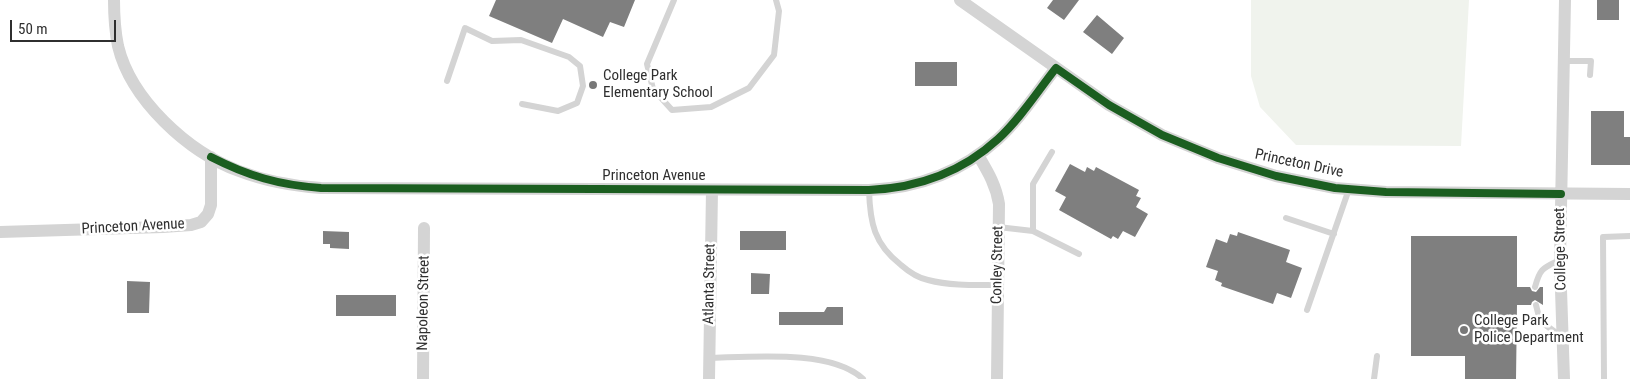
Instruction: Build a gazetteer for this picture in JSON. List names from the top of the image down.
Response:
{
  "streets": {
    "street": [
      "Princeton Drive",
      "Princeton Avenue",
      "College Street",
      "Conley Street",
      "Atlanta Street",
      "Napoleon Street"
    ]
  },
  "crossings": [
    ["Princeton Drive", "Princeton Avenue"],
    ["Princeton Drive", "College Street"],
    ["Princeton Avenue", "Conley Street"],
    ["Princeton Avenue", "Atlanta Street"]
  ],
  "places": ["College Park Elementary School", "College Park Police Department"],
  "scale_bar": "50 m"
}
